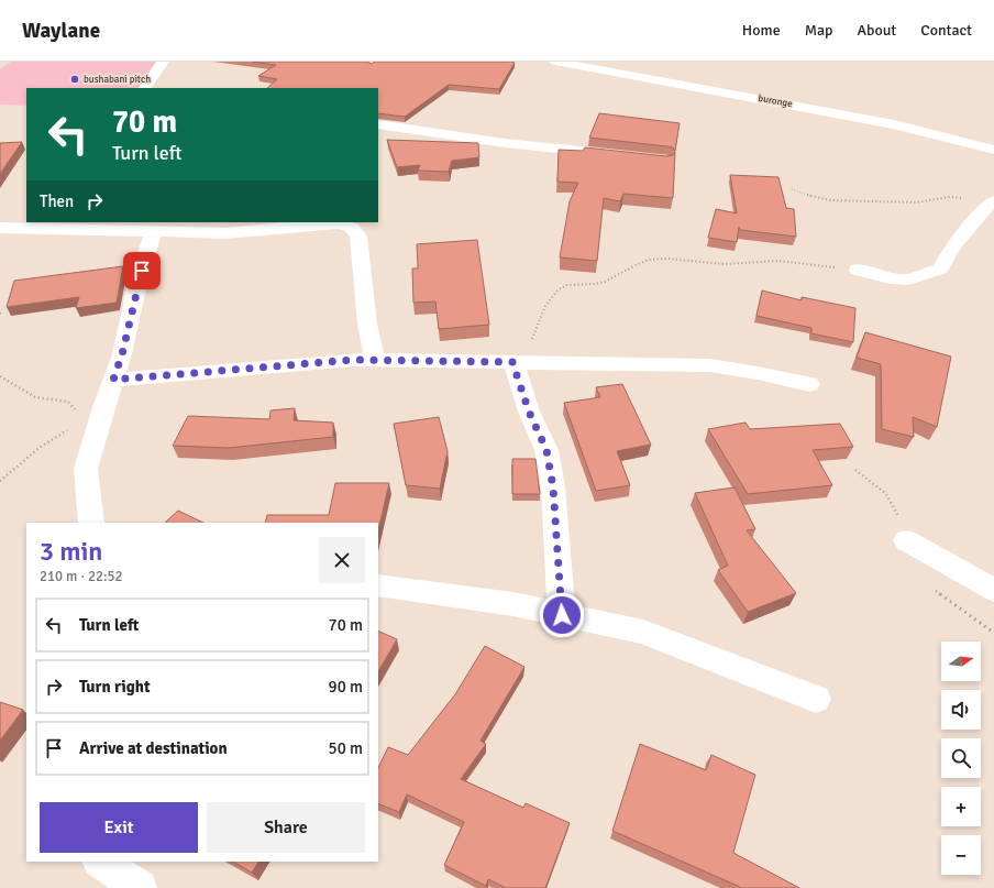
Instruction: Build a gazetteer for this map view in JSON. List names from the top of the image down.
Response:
{
  "streets": {
    "street": ["buronge"]
  },
  "places": ["bushabani pitch"],
  "north": "right",
  "page": {
    "header": "Waylane",
    "nav": [
      "Home",
      "Map",
      "About",
      "Contact"
    ],
    "turn": ["70 m", "Turn left"],
    "then": "Then",
    "heading": ["3 min", "210 m · 22:52"],
    "list": [
      {
        "name": "Turn left",
        "value": "70 m"
      },
      {
        "name": "Turn right",
        "value": "90 m"
      },
      {
        "name": "Arrive at destination",
        "value": "50 m"
      }
    ],
    "map_buttons": ["+", "−"],
    "buttons": ["Exit", "Share"]
  }
}
